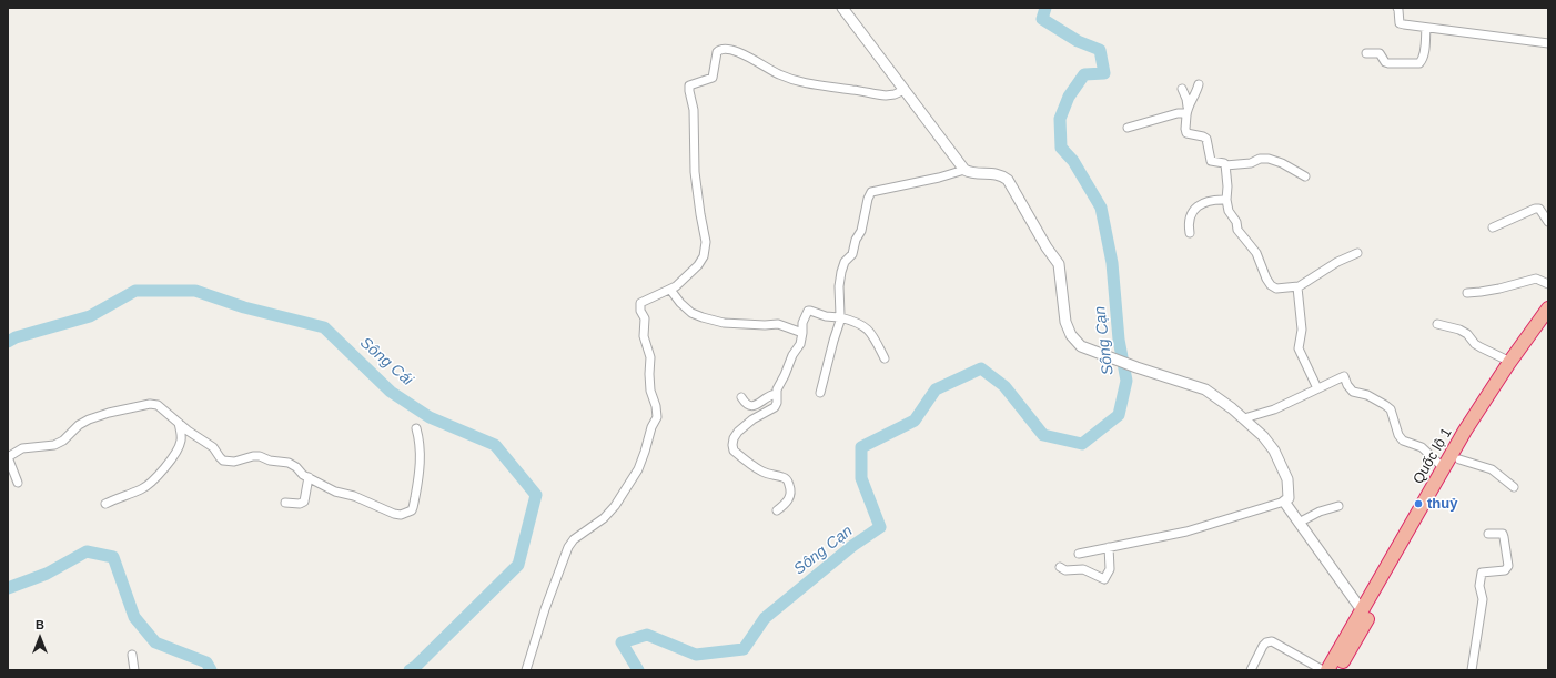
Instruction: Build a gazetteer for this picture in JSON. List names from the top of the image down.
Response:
{
  "streets": {
    "highway": ["Quốc lộ 1"]
  },
  "water": ["Sông Cạn", "Sông Cái"],
  "places": ["thuỷ"],
  "north": "top"
}
